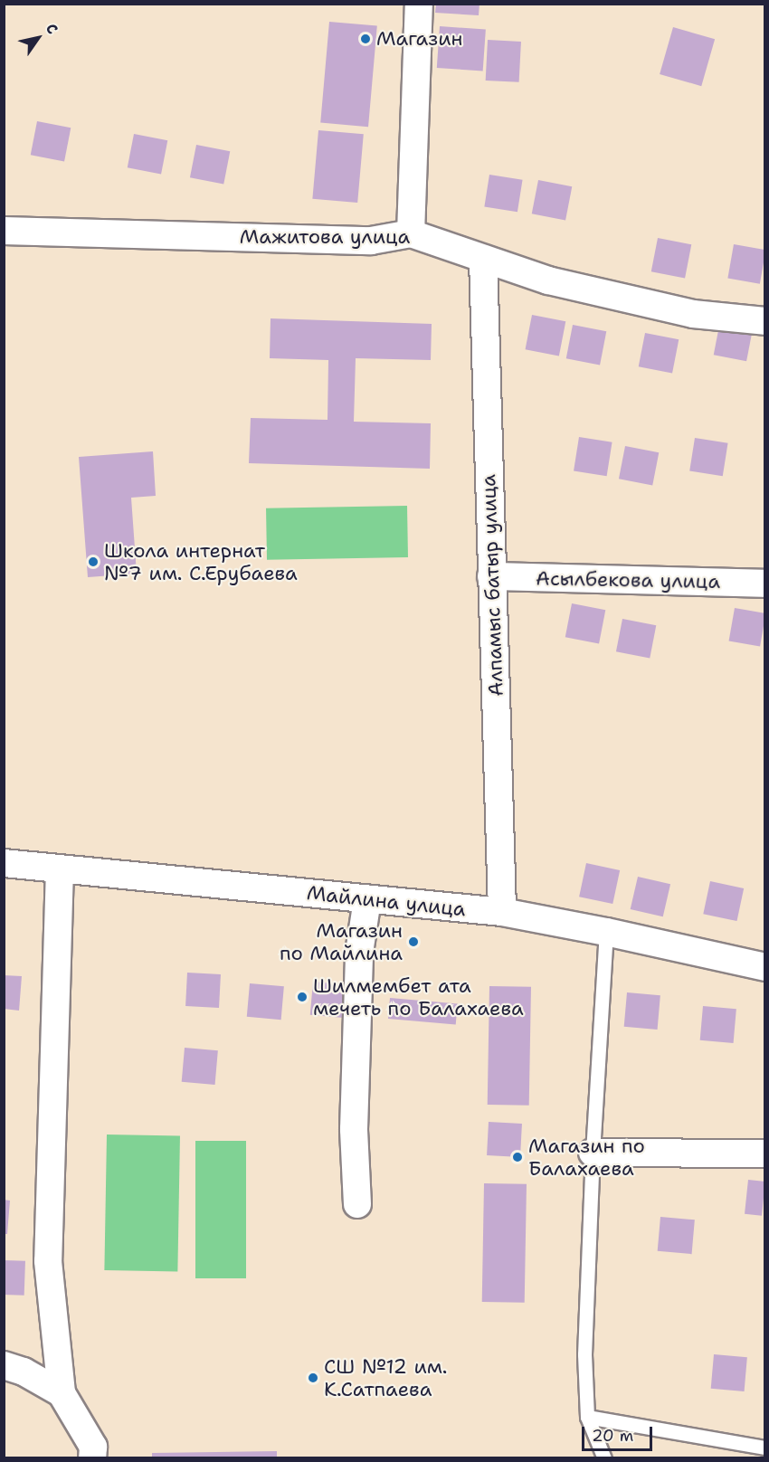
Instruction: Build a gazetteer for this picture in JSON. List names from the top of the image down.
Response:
{
  "streets": {
    "street": [
      "Мажитова улица",
      "Асылбекова улица",
      "Алпамыс батыр улица",
      "Майлина улица"
    ]
  },
  "crossings": [
    ["Мажитова улица", "Алпамыс батыр улица"],
    ["Асылбекова улица", "Алпамыс батыр улица"],
    ["Алпамыс батыр улица", "Майлина улица"]
  ],
  "places": [
    "Магазин",
    "Школа интернат №7 им. С.Ерубаева",
    "Магазин по Майлина",
    "Шилмембет ата мечеть по Балахаева",
    "Магазин по Балахаева",
    "СШ №12 им. К.Сатпаева"
  ],
  "scale_bar": "20 m",
  "north": "top right"
}
